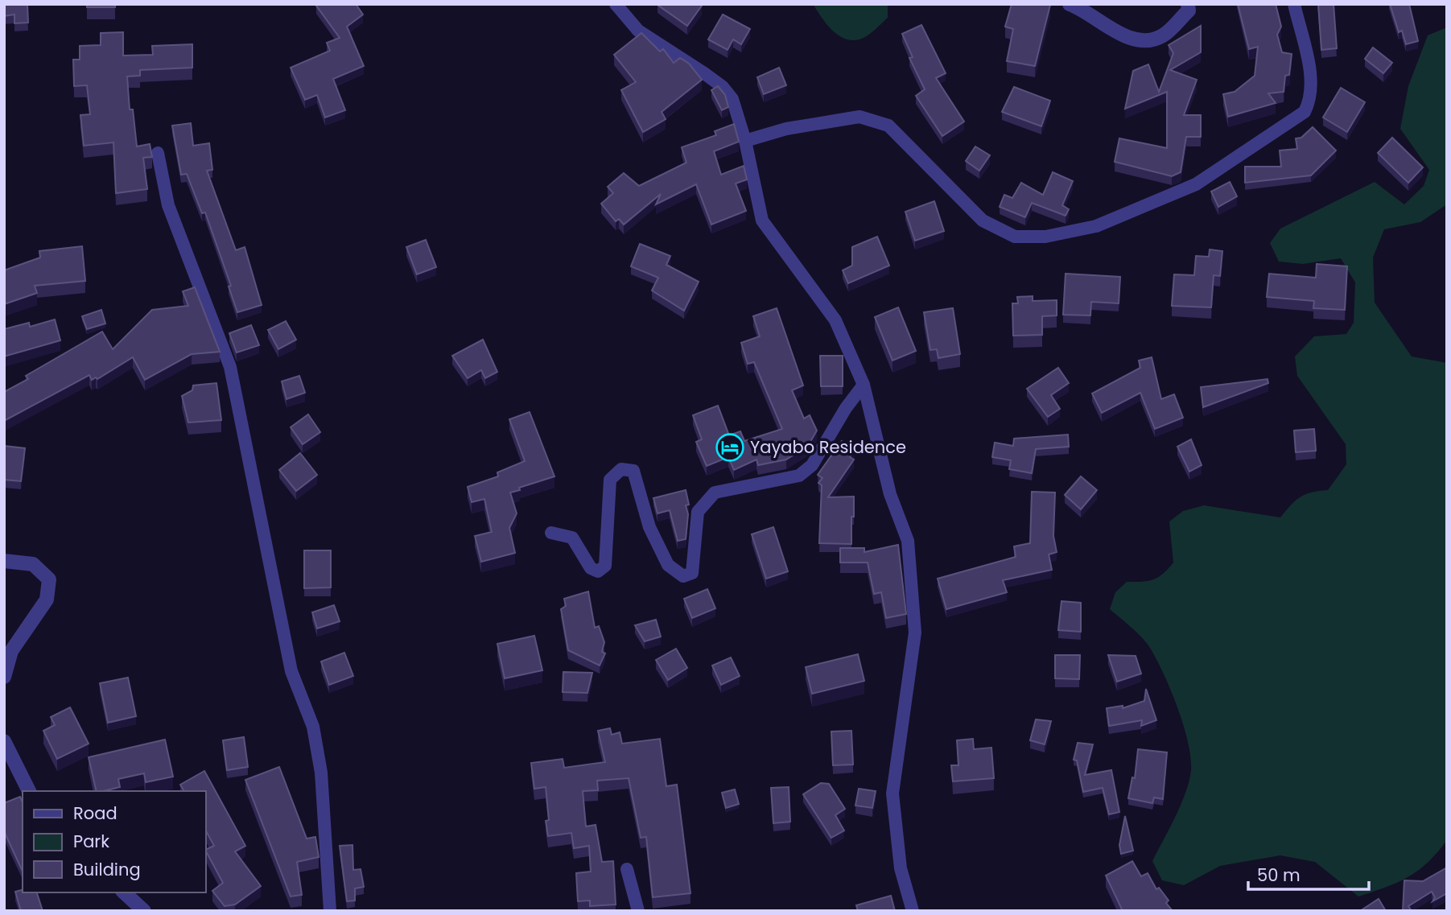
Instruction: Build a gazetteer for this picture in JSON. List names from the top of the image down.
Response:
{
  "places": {
    "hotel": ["Yayabo Residence"]
  },
  "legend": ["Road", "Park", "Building"],
  "scale_bar": "50 m"
}
